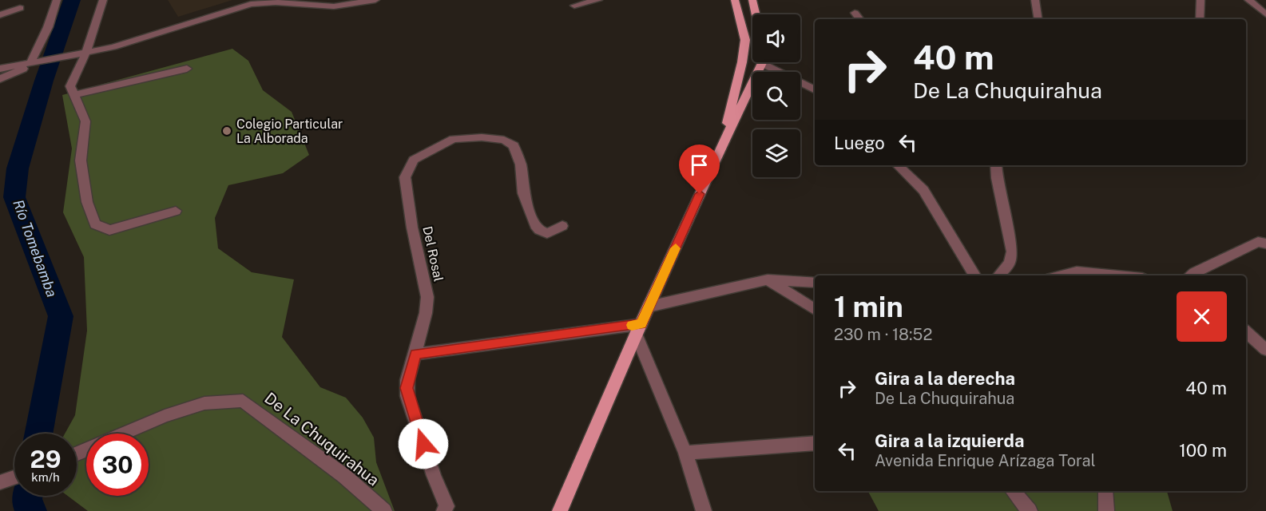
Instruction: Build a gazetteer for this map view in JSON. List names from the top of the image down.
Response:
{
  "streets": {
    "street": ["Del Rosal", "De La Chuquirahua"]
  },
  "water": ["Río Tomebamba"],
  "places": ["Colegio Particular La Alborada"],
  "page": {
    "turn": ["40 m", "De La Chuquirahua"],
    "then": "Luego",
    "heading": ["1 min", "230 m · 18:52"],
    "list": [
      {
        "name": "Gira a la derecha",
        "note": "De La Chuquirahua",
        "value": "40 m"
      },
      {
        "name": "Gira a la izquierda",
        "note": "Avenida Enrique Arízaga Toral",
        "value": "100 m"
      }
    ],
    "speed": "29 km/h",
    "limit": "30"
  }
}
